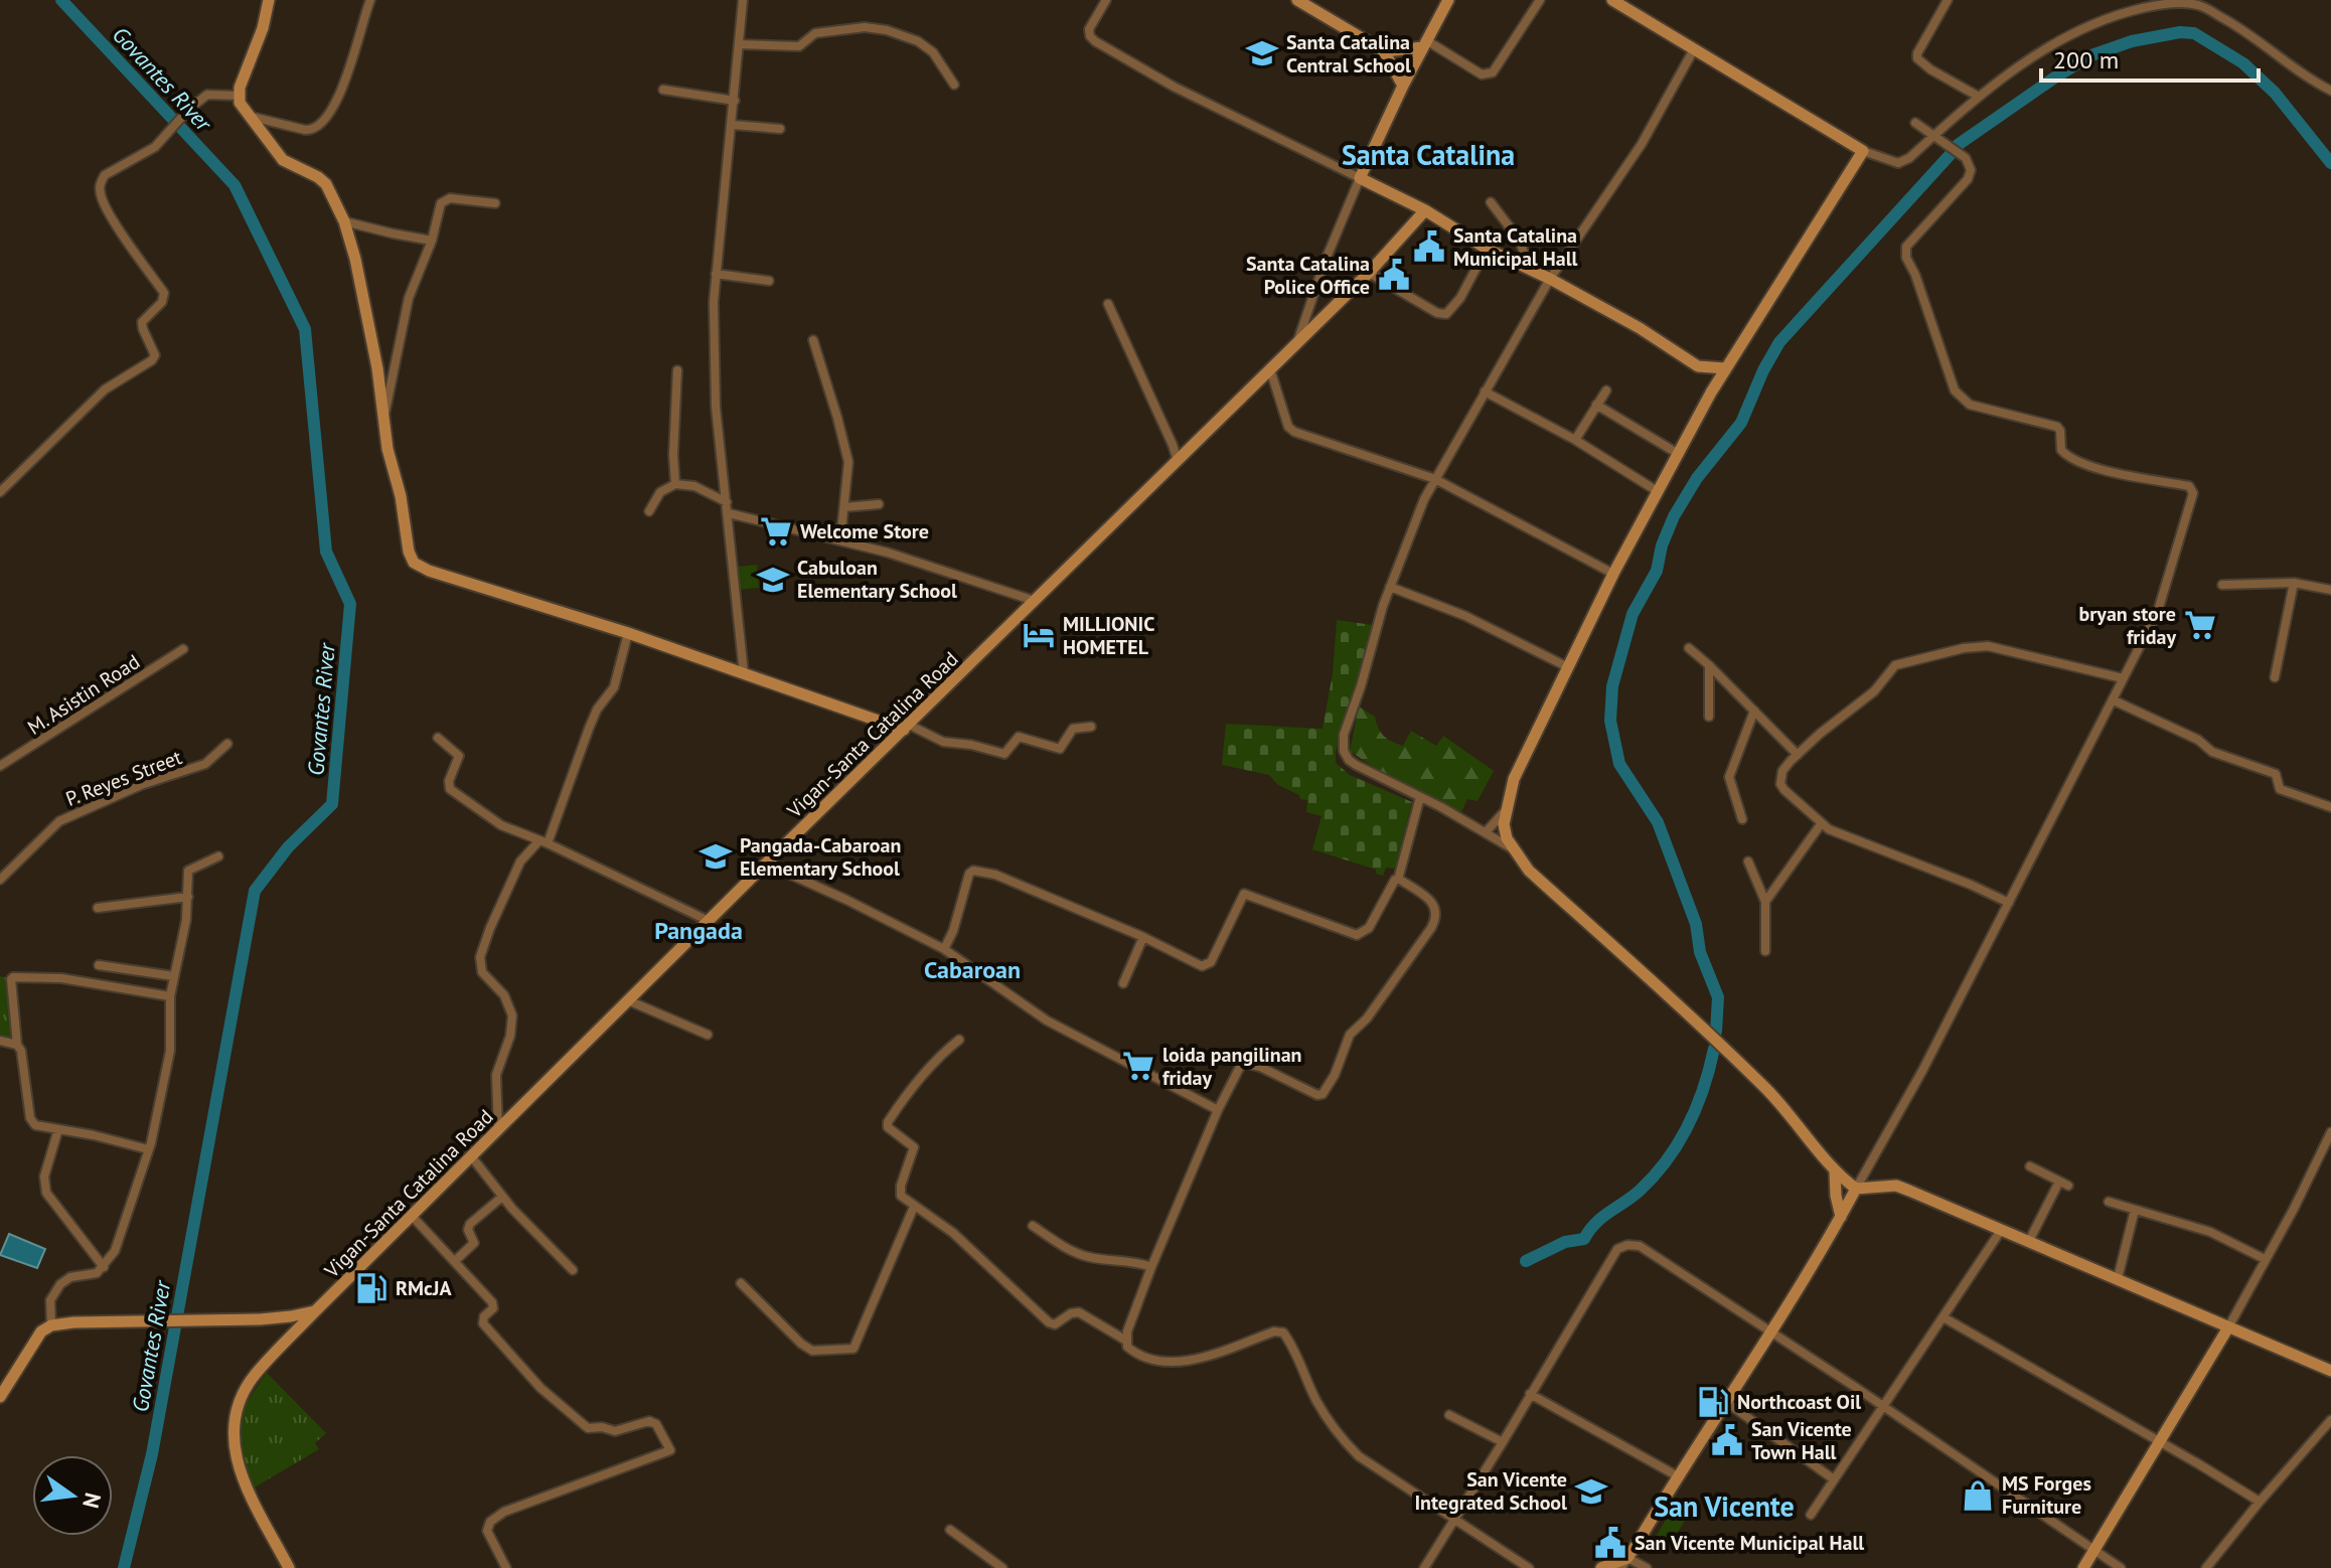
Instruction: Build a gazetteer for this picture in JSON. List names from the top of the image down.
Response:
{
  "streets": {
    "main road": ["Vigan-Santa Catalina Road"],
    "street": ["M. Asistin Road", "P. Reyes Street"]
  },
  "districts": [
    "Santa Catalina",
    "Pangada",
    "Cabaroan",
    "San Vicente"
  ],
  "water": ["Govantes River"],
  "places": {
    "school or university": [
      "Santa Catalina Central School",
      "Cabuloan Elementary School",
      "Pangada-Cabaroan Elementary School",
      "San Vicente Integrated School"
    ],
    "public building": [
      "Santa Catalina Municipal Hall",
      "Santa Catalina Police Office",
      "San Vicente Town Hall",
      "San Vicente Municipal Hall"
    ],
    "supermarket": ["Welcome Store", "bryan store friday", "loida pangilinan friday"],
    "hotel": ["MILLIONIC HOMETEL"],
    "fuel station": ["RMcJA", "Northcoast Oil"],
    "shop": ["MS Forges Furniture"]
  },
  "scale_bar": "200 m",
  "north": "right"
}
